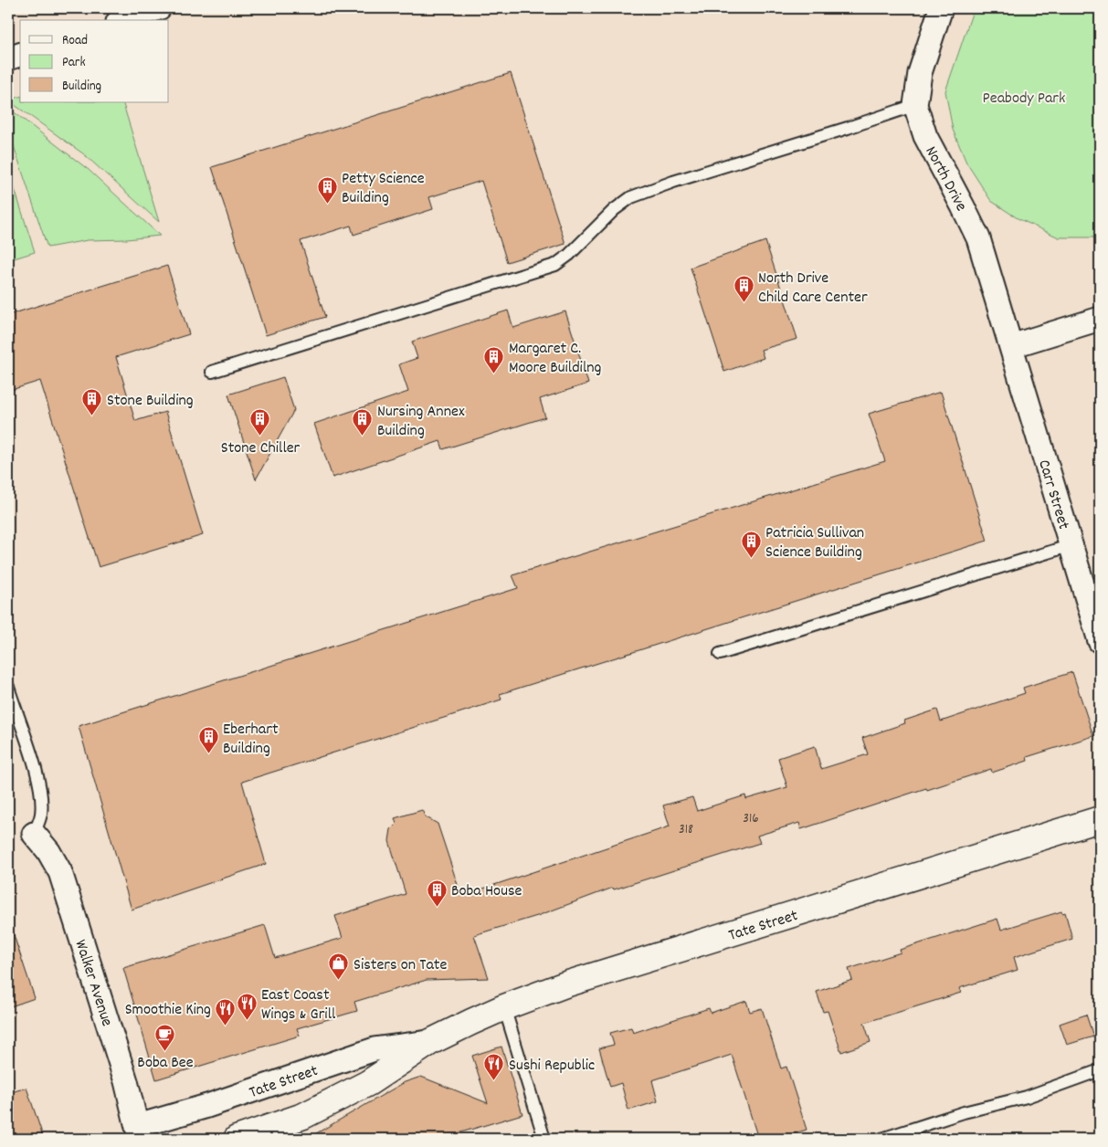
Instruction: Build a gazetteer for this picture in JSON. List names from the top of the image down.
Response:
{
  "streets": {
    "street": [
      "North Drive",
      "Carr Street",
      "Tate Street",
      "Walker Avenue"
    ]
  },
  "crossings": [
    ["North Drive", "Carr Street"],
    ["Tate Street", "Walker Avenue"]
  ],
  "parks": ["Peabody Park"],
  "places": {
    "building": [
      "Petty Science Building",
      "North Drive Child Care Center",
      "Margaret C. Moore Buildilng",
      "Stone Building",
      "Stone Chiller",
      "Nursing Annex Building",
      "Patricia Sullivan Science Building",
      "Eberhart Building",
      "Boba House"
    ],
    "shop": ["Sisters on Tate"],
    "restaurant": ["East Coast Wings & Grill", "Smoothie King", "Sushi Republic"],
    "cafe": ["Boba Bee"]
  },
  "house_numbers": ["316", "318"],
  "legend": ["Road", "Park", "Building"]
}
